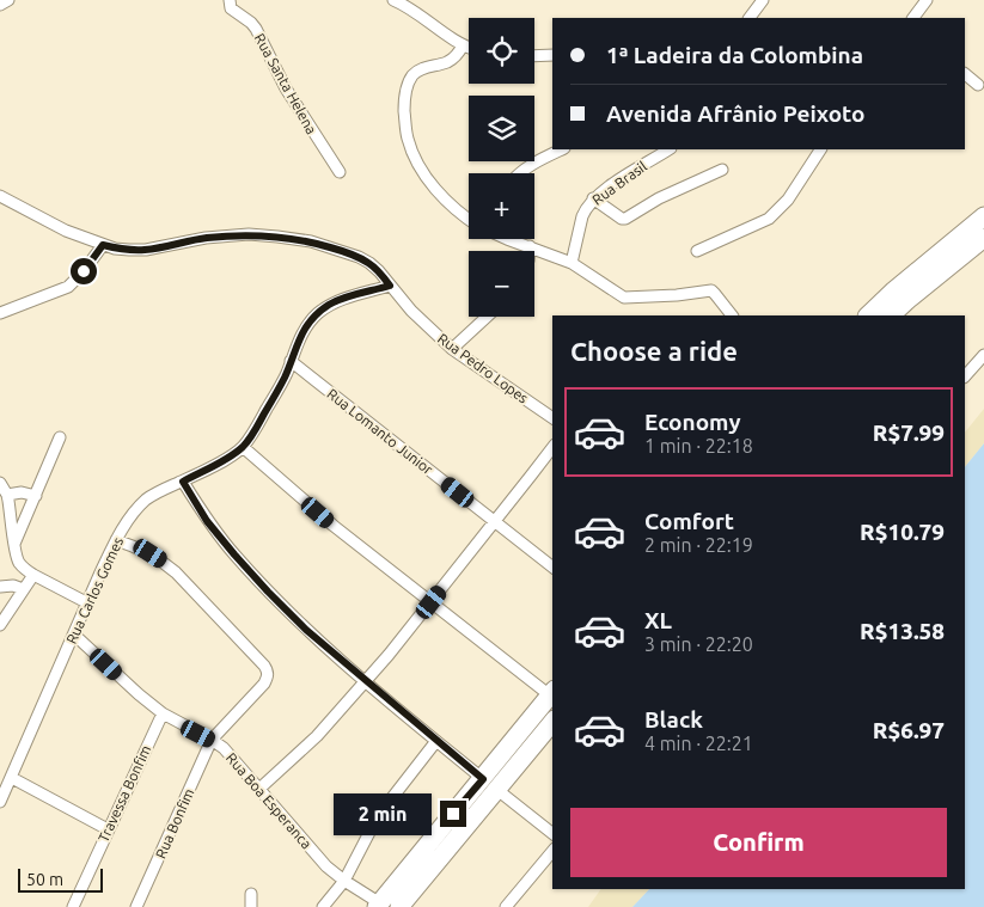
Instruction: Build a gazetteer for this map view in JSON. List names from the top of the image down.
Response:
{
  "streets": {
    "street": [
      "Rua Santa Helena",
      "Rua Brasil",
      "Rua Pedro Lopes",
      "Rua Lomanto Junior",
      "Rua Carlos Gomes",
      "Travessa Bonfim",
      "Rua Boa Esperanca",
      "Rua Bonfim"
    ]
  },
  "crossings": [
    ["Rua Pedro Lopes", "Rua Carlos Gomes"],
    ["Rua Lomanto Junior", "Rua Carlos Gomes"],
    ["Rua Carlos Gomes", "Rua Boa Esperanca"],
    ["Rua Carlos Gomes", "Rua Bonfim"],
    ["Travessa Bonfim", "Rua Boa Esperanca"],
    ["Rua Boa Esperanca", "Rua Bonfim"]
  ],
  "scale_bar": "50 m",
  "page": {
    "map_buttons": ["+", "−"],
    "banner": ["1ª Ladeira da Colombina", "Avenida Afrânio Peixoto"],
    "heading": "Choose a ride",
    "list": [
      {
        "name": "Economy",
        "note": "1 min · 22:18",
        "value": "R$7.99"
      },
      {
        "name": "Comfort",
        "note": "2 min · 22:19",
        "value": "R$10.79"
      },
      {
        "name": "XL",
        "note": "3 min · 22:20",
        "value": "R$13.58"
      },
      {
        "name": "Black",
        "note": "4 min · 22:21",
        "value": "R$6.97"
      }
    ],
    "bubble": "2 min",
    "buttons": "Confirm",
    "scale": "50 m"
  }
}
